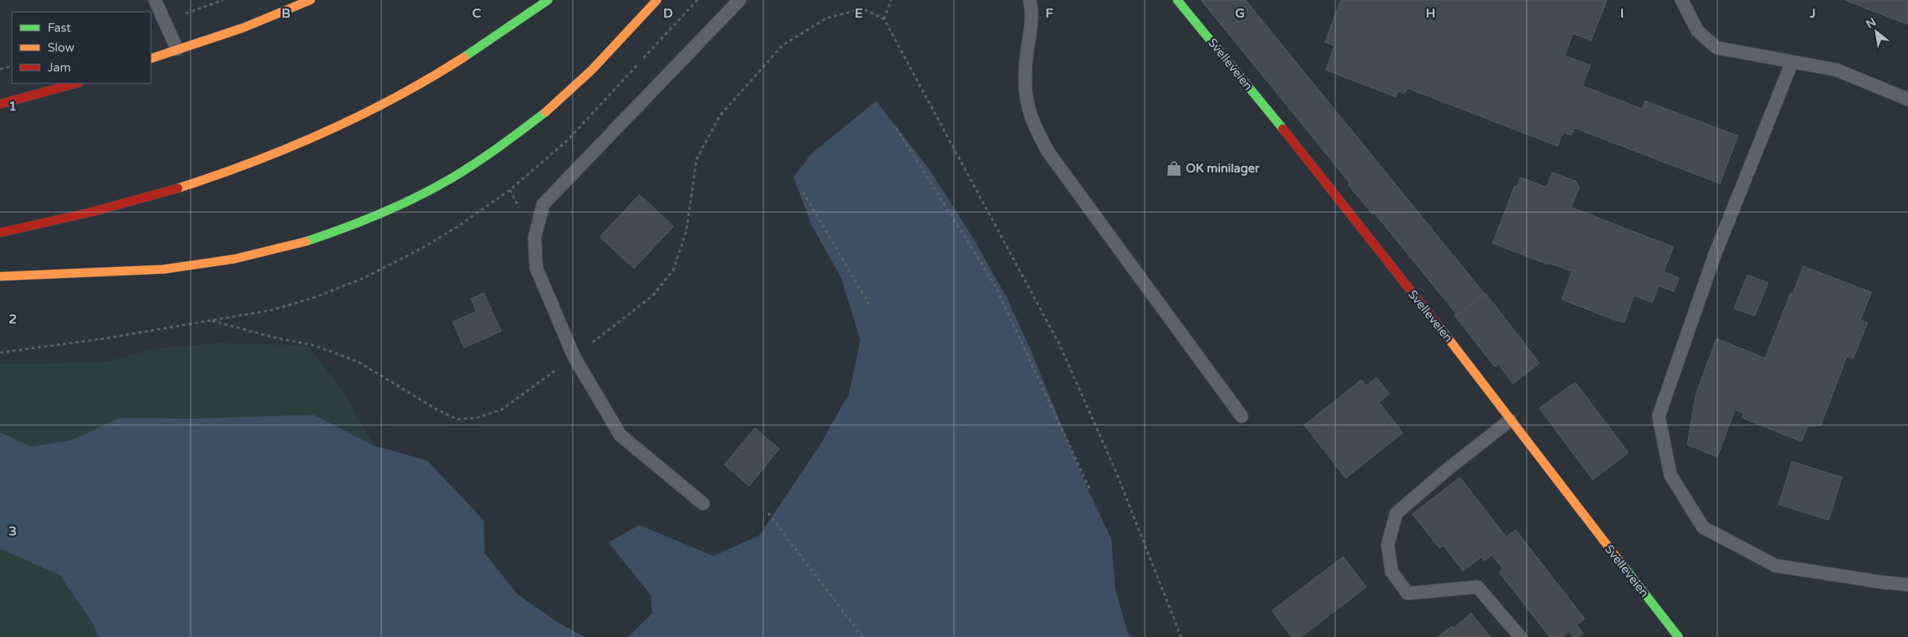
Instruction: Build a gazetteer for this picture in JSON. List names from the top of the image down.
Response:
{
  "streets": {
    "main road": ["Svelleveien"]
  },
  "places": {
    "shop": ["OK minilager"]
  },
  "legend": ["Fast", "Slow", "Jam"],
  "north": "top left",
  "grid": {
    "columns": [
      "B",
      "C",
      "D",
      "E",
      "F",
      "G",
      "H",
      "I",
      "J"
    ],
    "rows": ["1", "2", "3"]
  }
}
